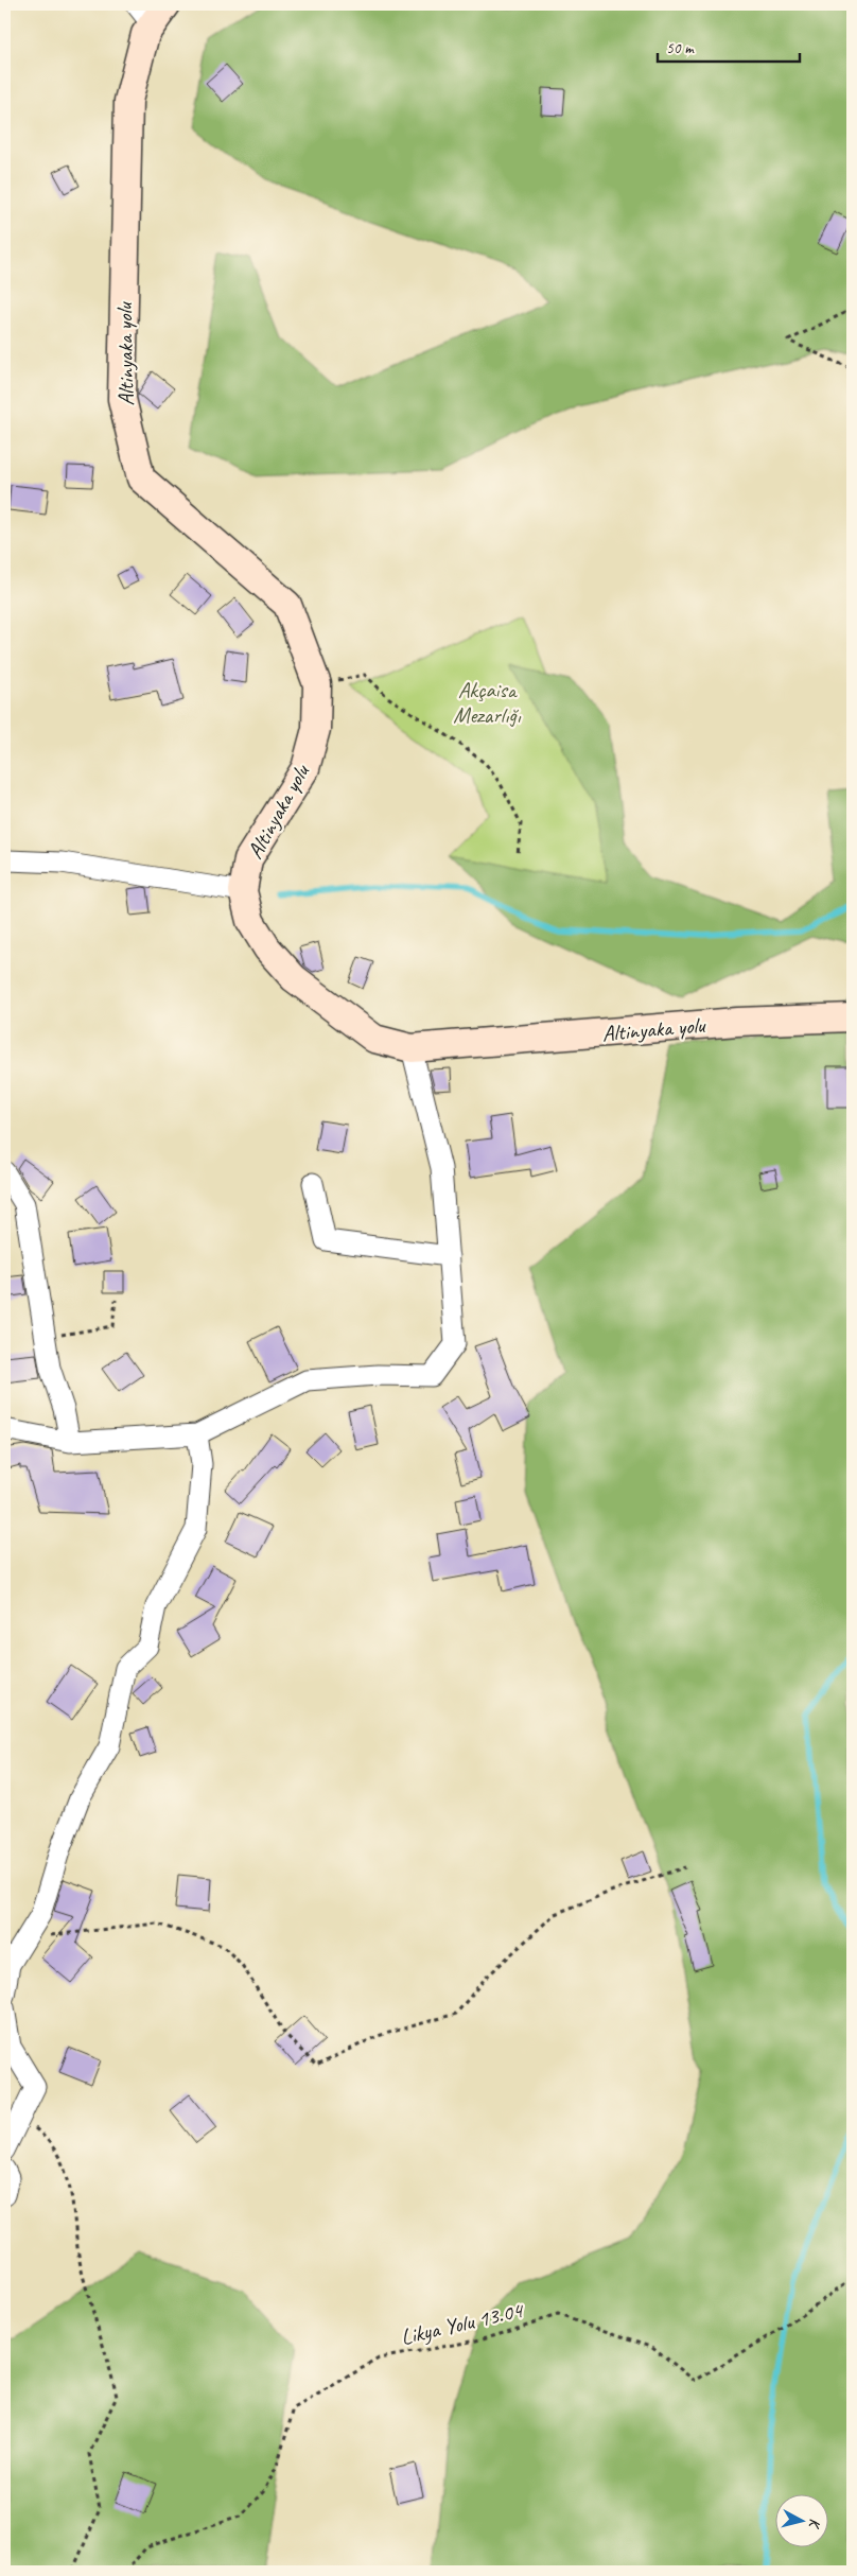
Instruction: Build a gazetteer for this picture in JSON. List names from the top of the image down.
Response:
{
  "streets": {
    "main road": ["Altinyaka yolu"],
    "path": ["Likya Yolu 13.04"]
  },
  "parks": ["Akçaisa Mezarlığı"],
  "scale_bar": "50 m",
  "north": "right"
}
